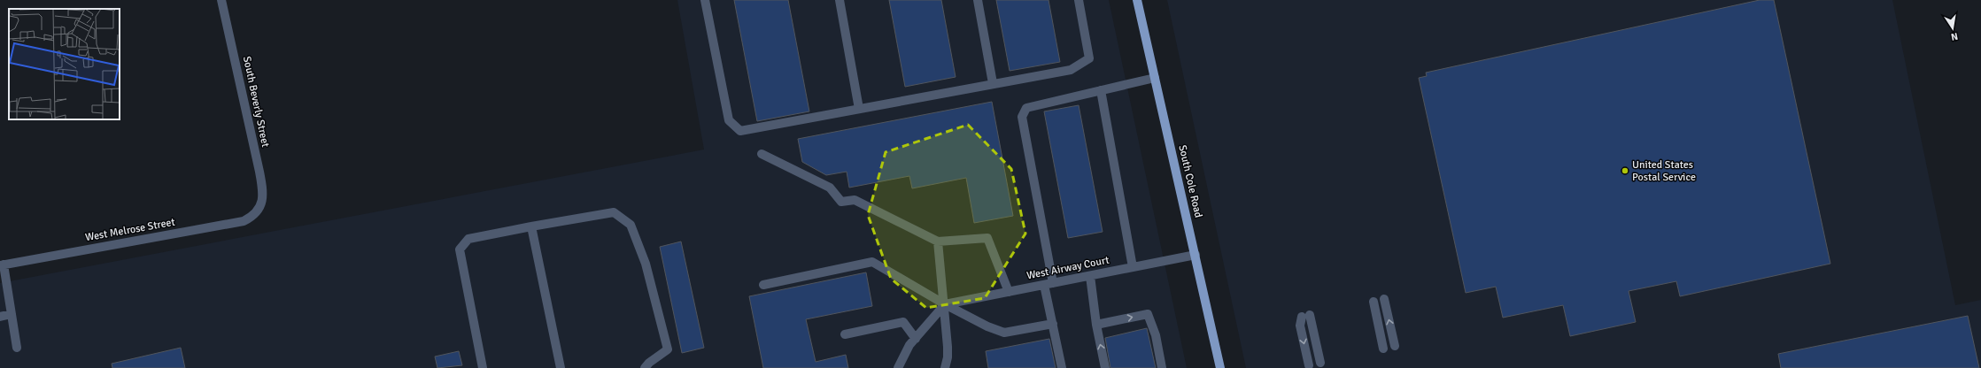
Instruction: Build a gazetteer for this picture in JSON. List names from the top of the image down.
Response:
{
  "streets": {
    "main road": ["South Cole Road"],
    "street": ["South Beverly Street", "West Melrose Street", "West Airway Court"]
  },
  "crossings": [
    ["South Beverly Street", "West Melrose Street"],
    ["South Cole Road", "West Airway Court"]
  ],
  "places": ["United States Postal Service"],
  "north": "bottom"
}
